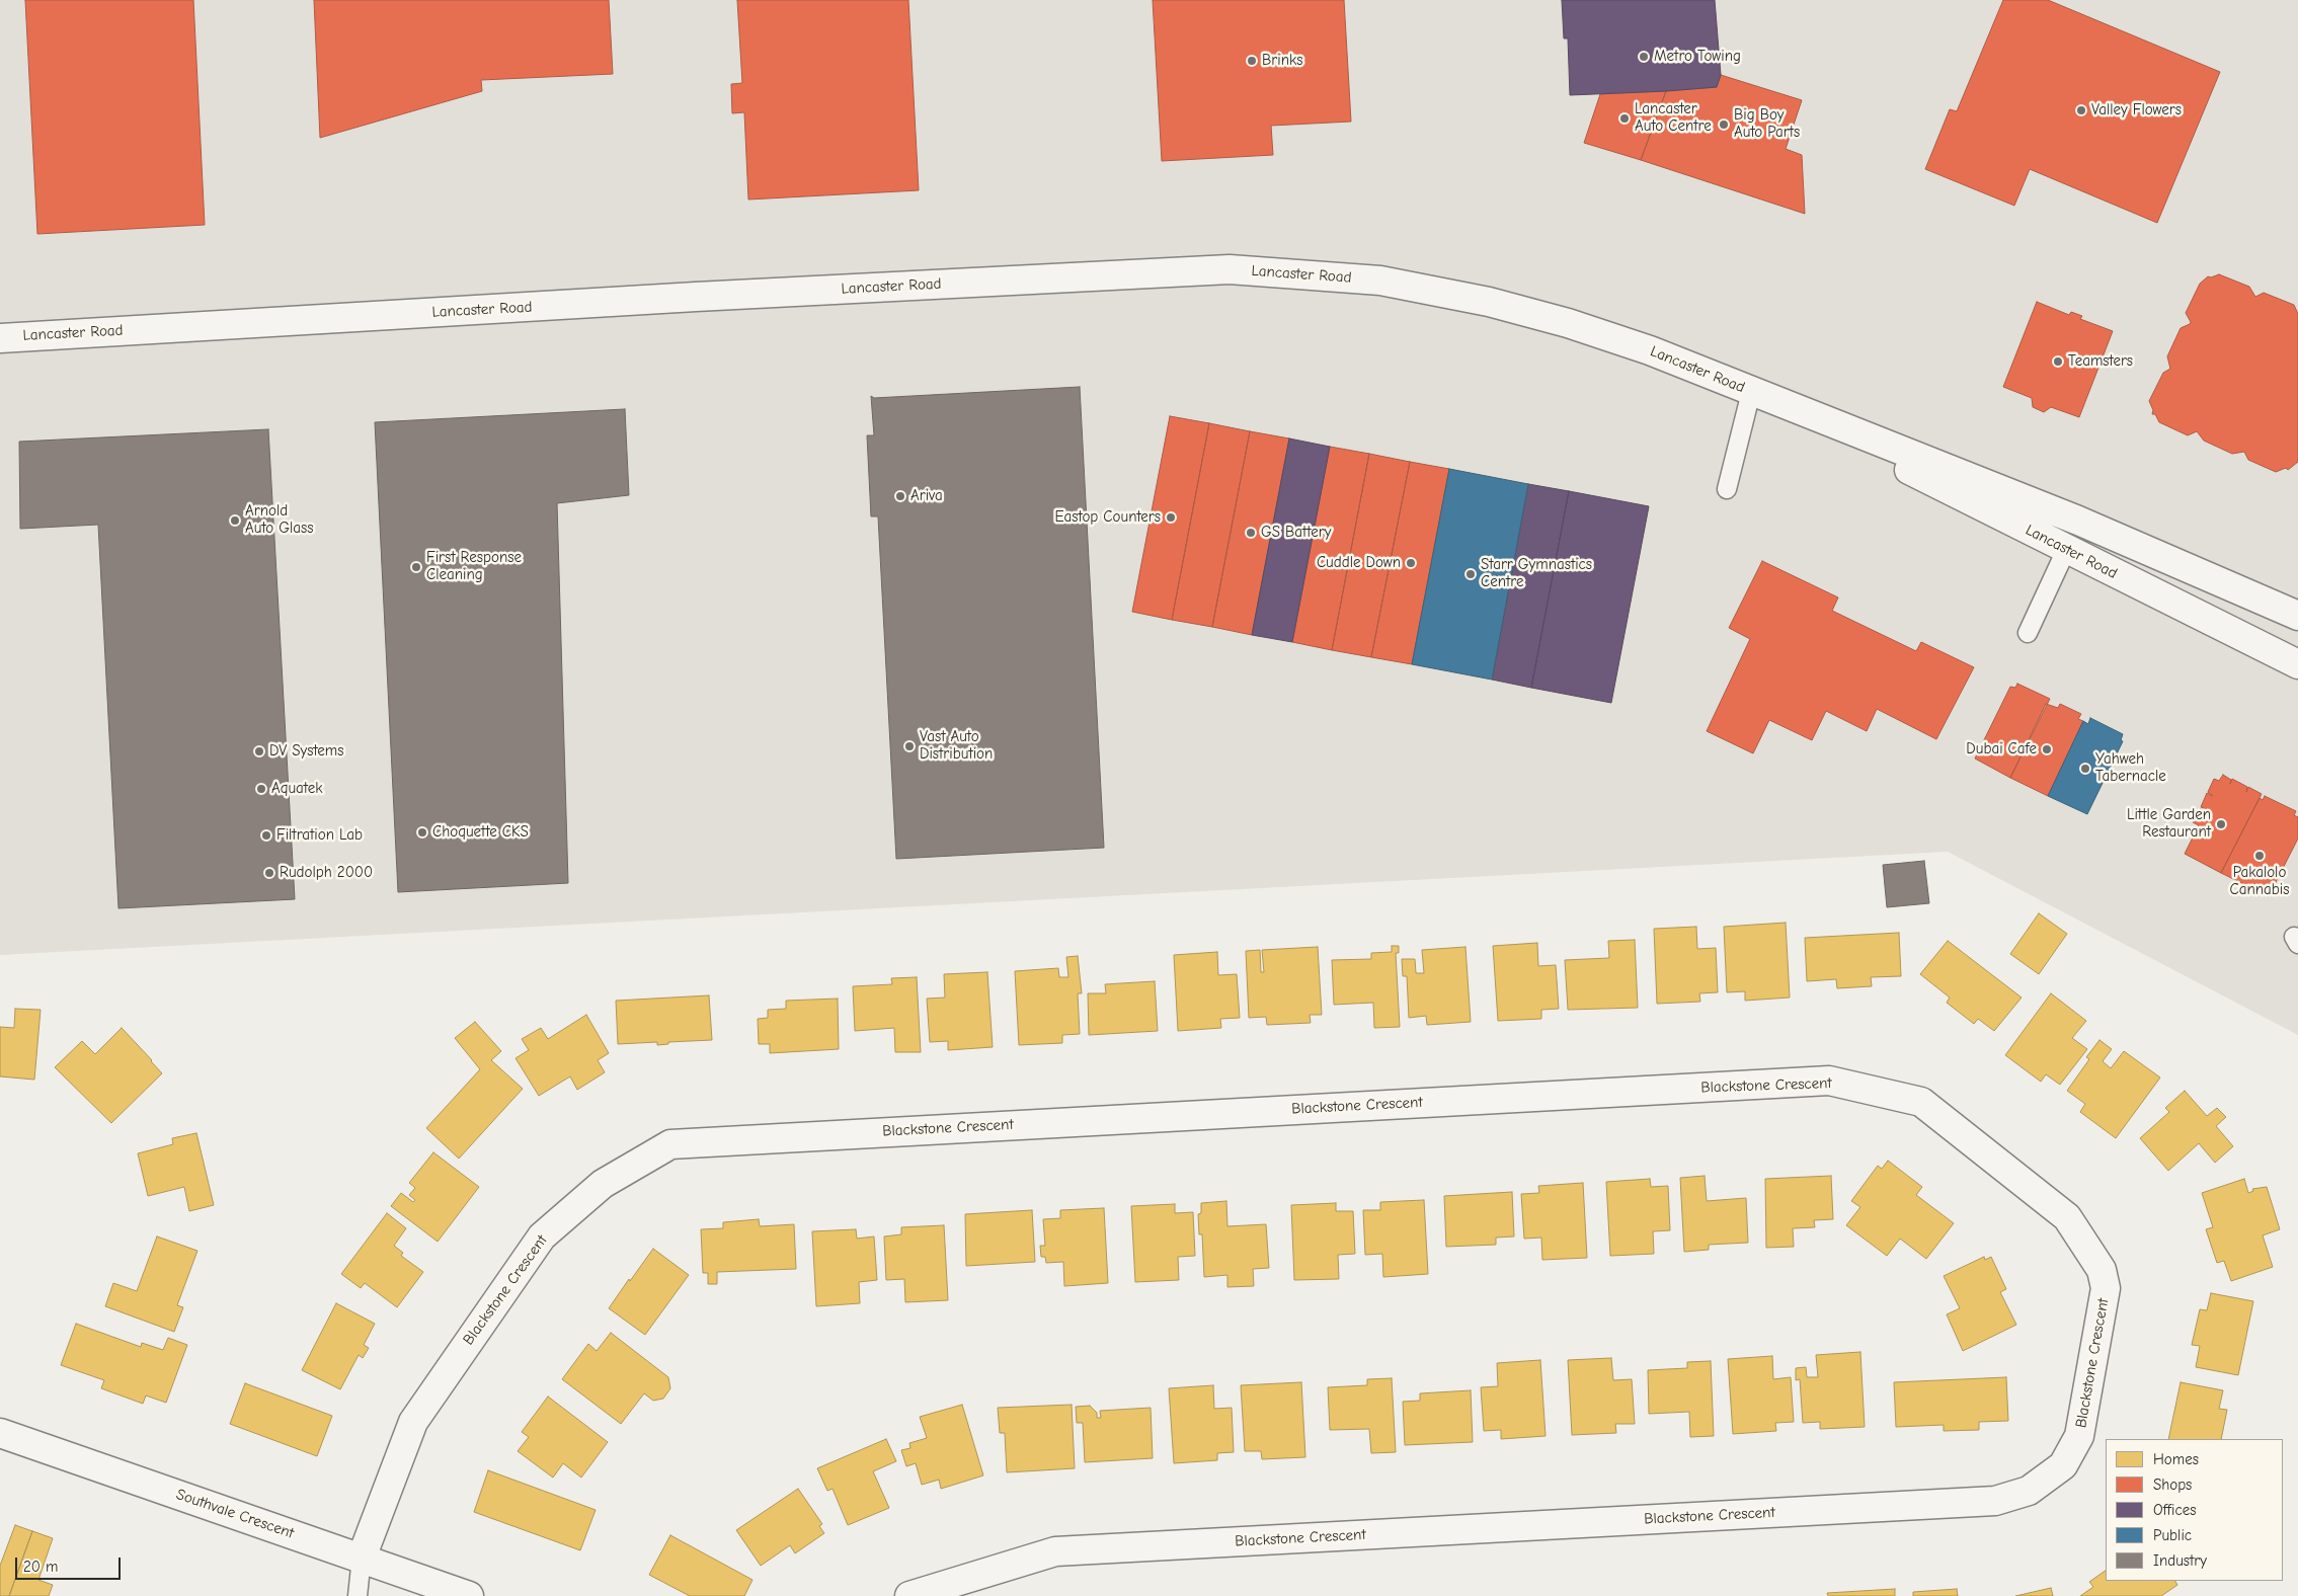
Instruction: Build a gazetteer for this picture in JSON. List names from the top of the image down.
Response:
{
  "streets": {
    "street": ["Lancaster Road", "Blackstone Crescent", "Southvale Crescent"]
  },
  "crossings": [
    ["Blackstone Crescent", "Southvale Crescent"]
  ],
  "places": [
    "Metro Towing",
    "Brinks",
    "Valley Flowers",
    "Lancaster Auto Centre",
    "Big Boy Auto Parts",
    "Teamsters",
    "Ariva",
    "Eastop Counters",
    "Arnold Auto Glass",
    "GS Battery",
    "Cuddle Down",
    "First Response Cleaning",
    "Starr Gymnastics Centre",
    "Vast Auto Distribution",
    "Dubai Cafe",
    "DV Systems",
    "Yahweh Tabernacle",
    "Aquatek",
    "Little Garden Restaurant",
    "Choquette CKS",
    "Filtration Lab",
    "Pakalolo Cannabis",
    "Rudolph 2000"
  ],
  "legend": [
    "Homes",
    "Shops",
    "Offices",
    "Public",
    "Industry"
  ],
  "scale_bar": "20 m"
}
